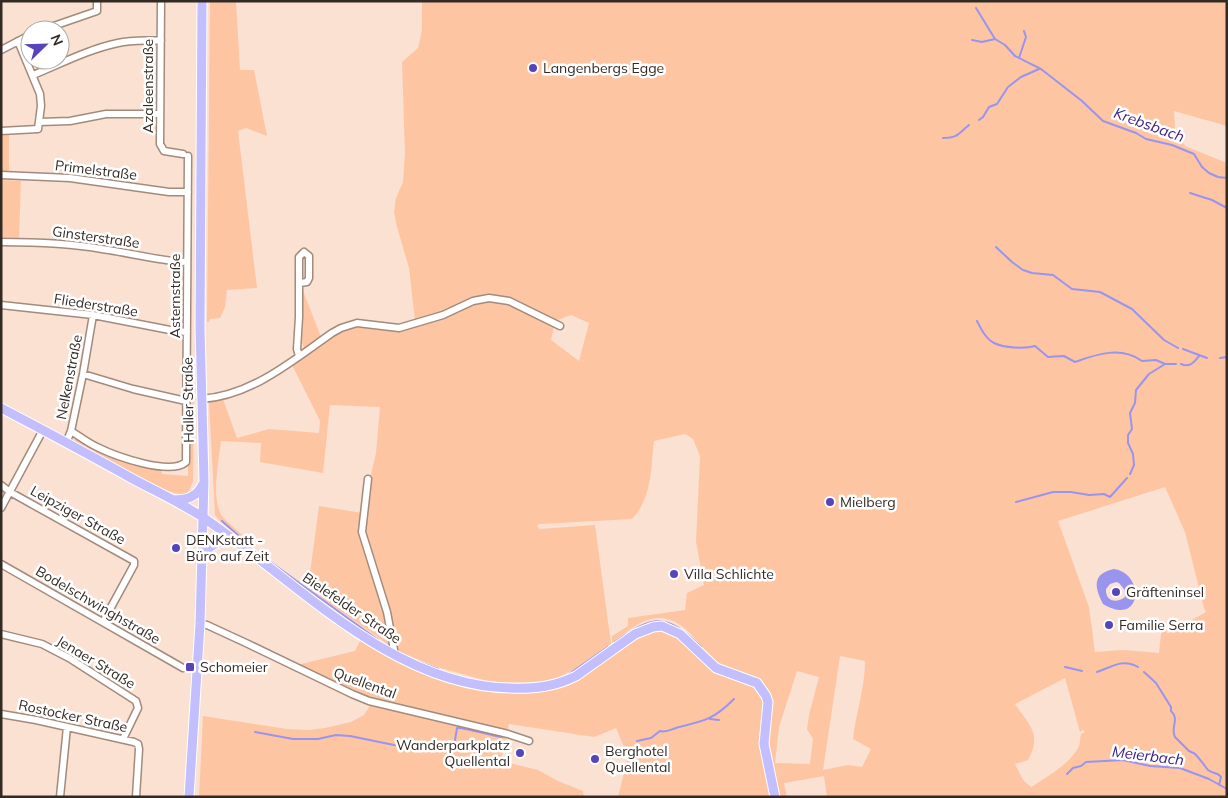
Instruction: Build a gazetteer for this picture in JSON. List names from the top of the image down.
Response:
{
  "streets": {
    "main road": ["Haller Straße", "Bielefelder Straße"],
    "street": [
      "Azaleenstraße",
      "Primelstraße",
      "Ginsterstraße",
      "Asternstraße",
      "Fliederstraße",
      "Nelkenstraße",
      "Leipziger Straße",
      "Bodelschwinghstraße",
      "Jenaer Straße",
      "Quellental",
      "Rostocker Straße"
    ]
  },
  "crossings": [
    ["Azaleenstraße", "Asternstraße"],
    ["Primelstraße", "Asternstraße"],
    ["Ginsterstraße", "Asternstraße"],
    ["Asternstraße", "Fliederstraße"],
    ["Asternstraße", "Nelkenstraße"],
    ["Fliederstraße", "Nelkenstraße"],
    ["Nelkenstraße", "Bielefelder Straße"],
    ["Haller Straße", "Bielefelder Straße"],
    ["Haller Straße", "Quellental"],
    ["Leipziger Straße", "Bodelschwinghstraße"],
    ["Jenaer Straße", "Rostocker Straße"]
  ],
  "water": ["Krebsbach", "Meierbach"],
  "places": {
    "other": [
      "Langenbergs Egge",
      "Mielberg",
      "DENKstatt - Büro auf Zeit",
      "Villa Schlichte",
      "Gräfteninsel",
      "Familie Serra",
      "Wanderparkplatz Quellental",
      "Berghotel Quellental"
    ],
    "transit": ["Schomeier"]
  },
  "north": "top right"
}
